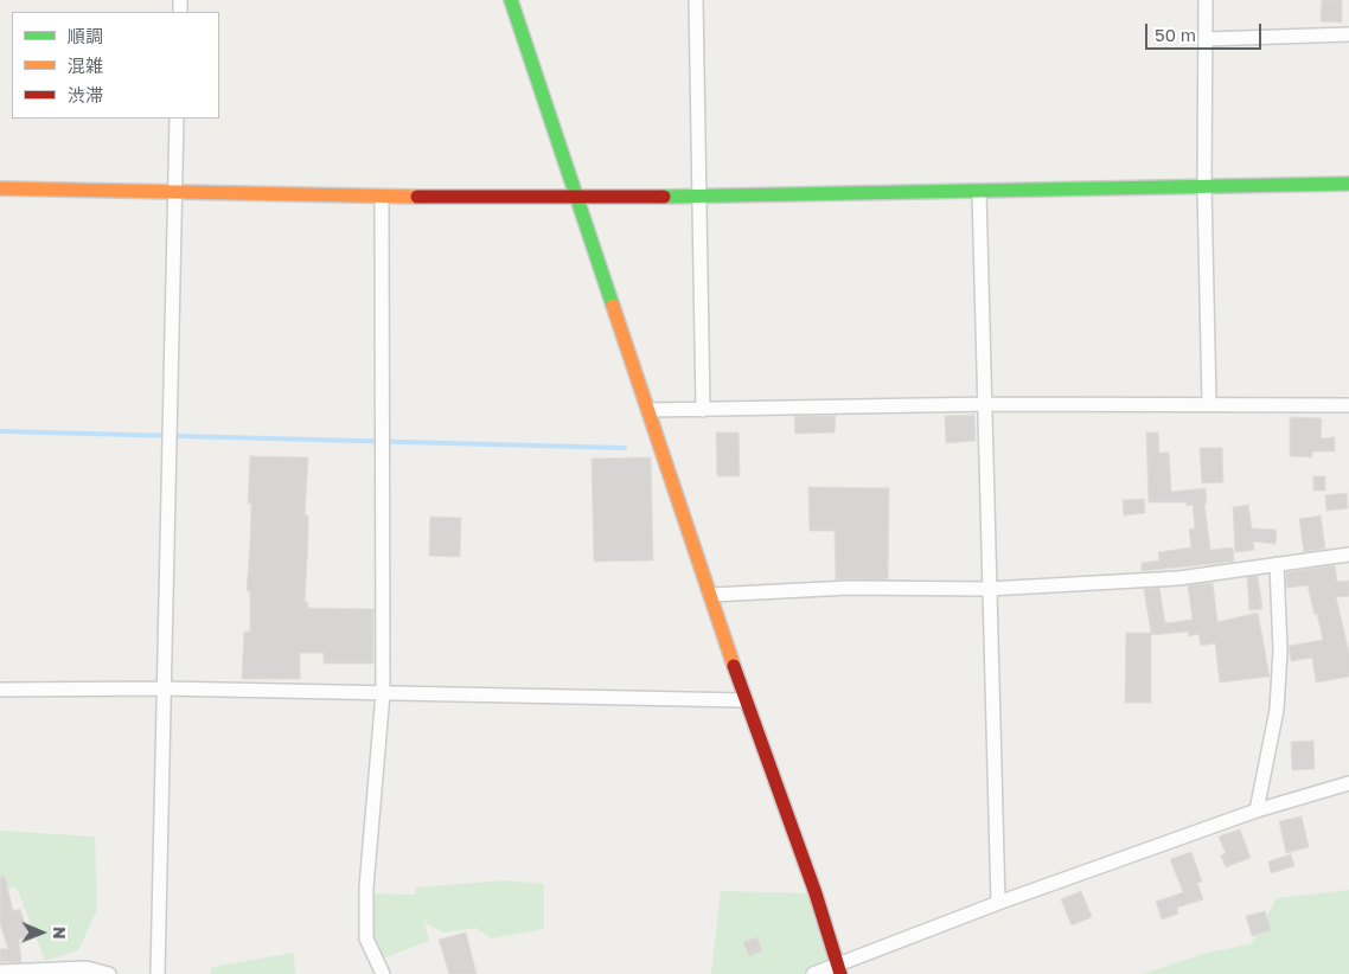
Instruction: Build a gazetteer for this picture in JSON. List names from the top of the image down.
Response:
{
  "legend": ["順調", "混雑", "渋滞"],
  "scale_bar": "50 m",
  "north": "right"
}
